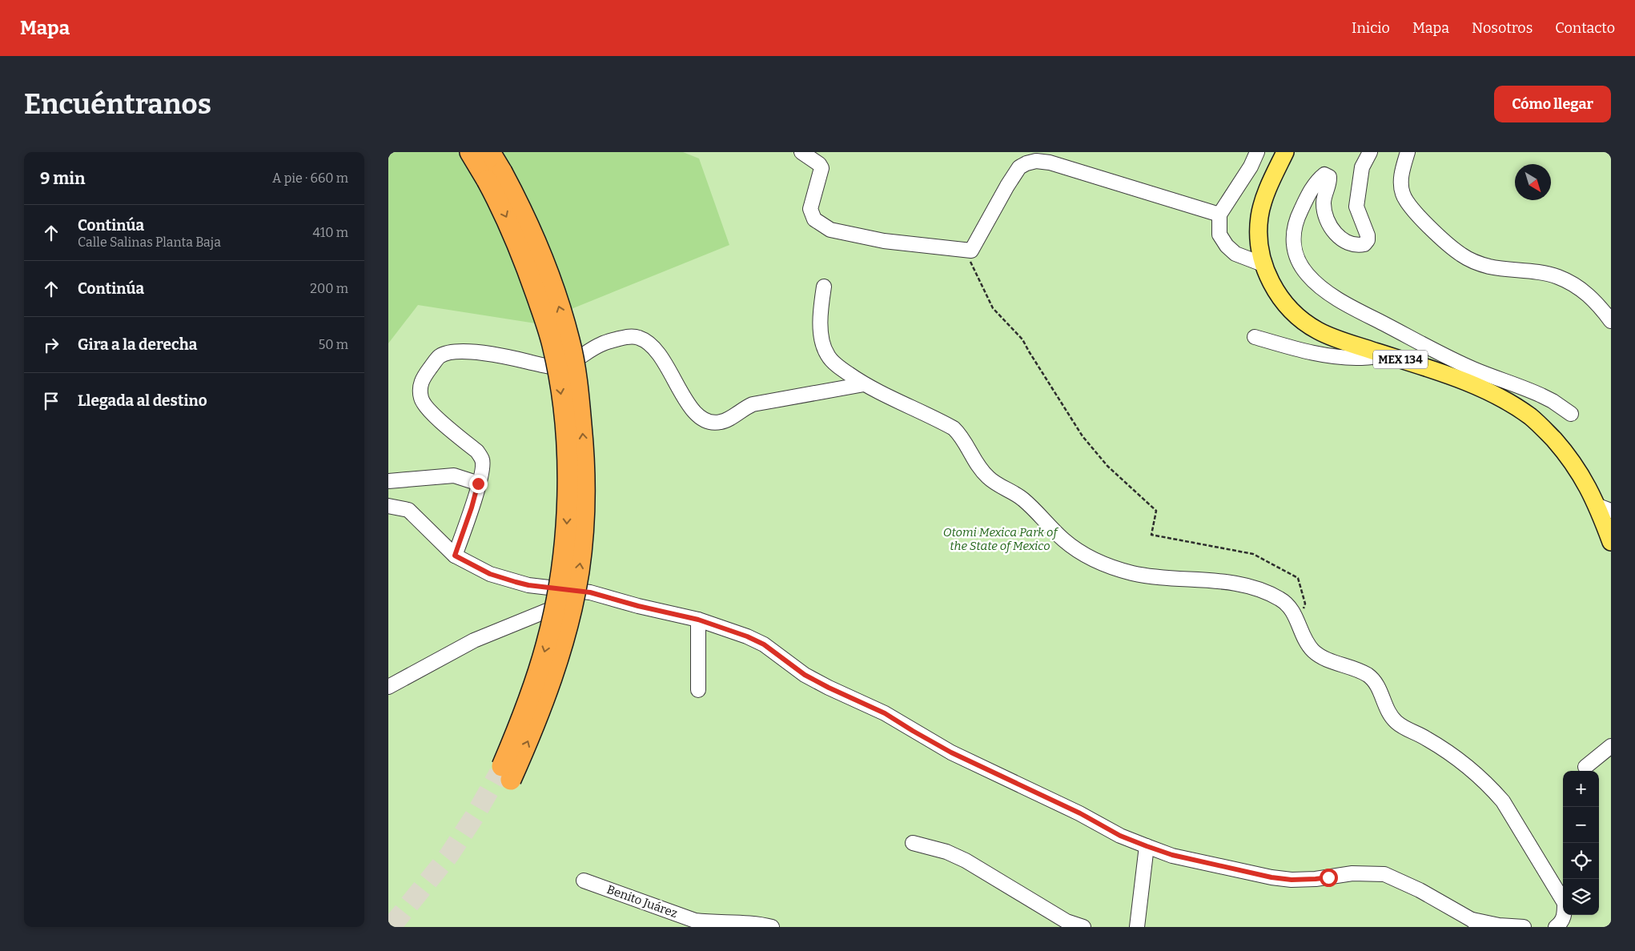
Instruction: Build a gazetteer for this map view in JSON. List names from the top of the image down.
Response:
{
  "streets": {
    "main road": ["MEX 134"],
    "street": ["Benito Juárez"]
  },
  "parks": ["Otomi Mexica Park of the State of Mexico"],
  "north": "bottom right",
  "page": {
    "header": "Mapa",
    "nav": [
      "Inicio",
      "Mapa",
      "Nosotros",
      "Contacto"
    ],
    "buttons": "Cómo llegar",
    "title": "Encuéntranos",
    "heading": ["9 min", "A pie · 660 m"],
    "list": [
      ["Continúa", "Calle Salinas Planta Baja", "410 m"],
      ["Continúa", "200 m"],
      ["Gira a la derecha", "50 m"],
      "Llegada al destino"
    ],
    "map_buttons": ["+", "−"]
  }
}
